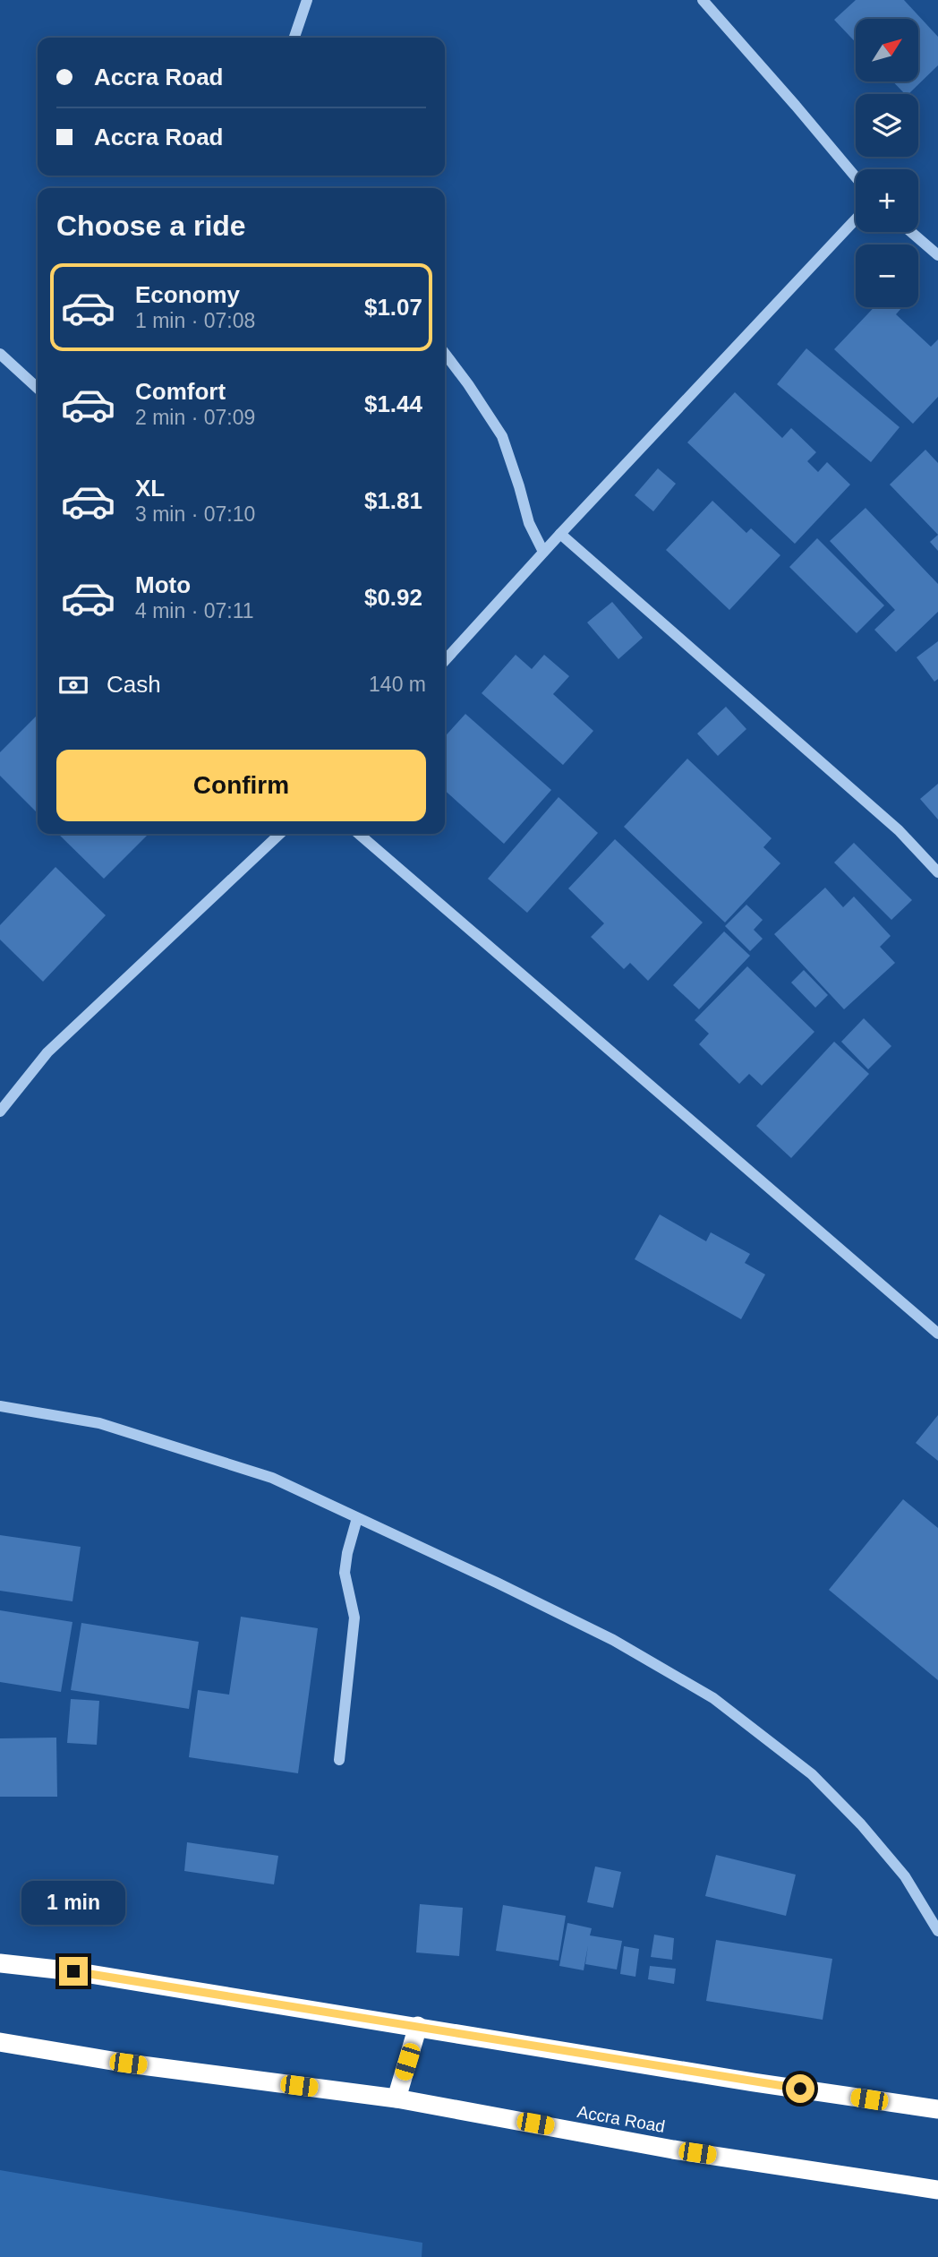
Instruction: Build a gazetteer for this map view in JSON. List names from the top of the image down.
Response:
{
  "streets": {
    "highway": ["Accra Road"]
  },
  "north": "top right",
  "page": {
    "map_buttons": ["+", "−"],
    "banner": ["Accra Road", "Accra Road"],
    "heading": "Choose a ride",
    "list": [
      {
        "name": "Economy",
        "note": "1 min · 07:08",
        "value": "$1.07"
      },
      {
        "name": "Comfort",
        "note": "2 min · 07:09",
        "value": "$1.44"
      },
      {
        "name": "XL",
        "note": "3 min · 07:10",
        "value": "$1.81"
      },
      {
        "name": "Moto",
        "note": "4 min · 07:11",
        "value": "$0.92"
      }
    ],
    "pay": ["Cash", "140 m"],
    "buttons": "Confirm",
    "bubble": "1 min"
  }
}
